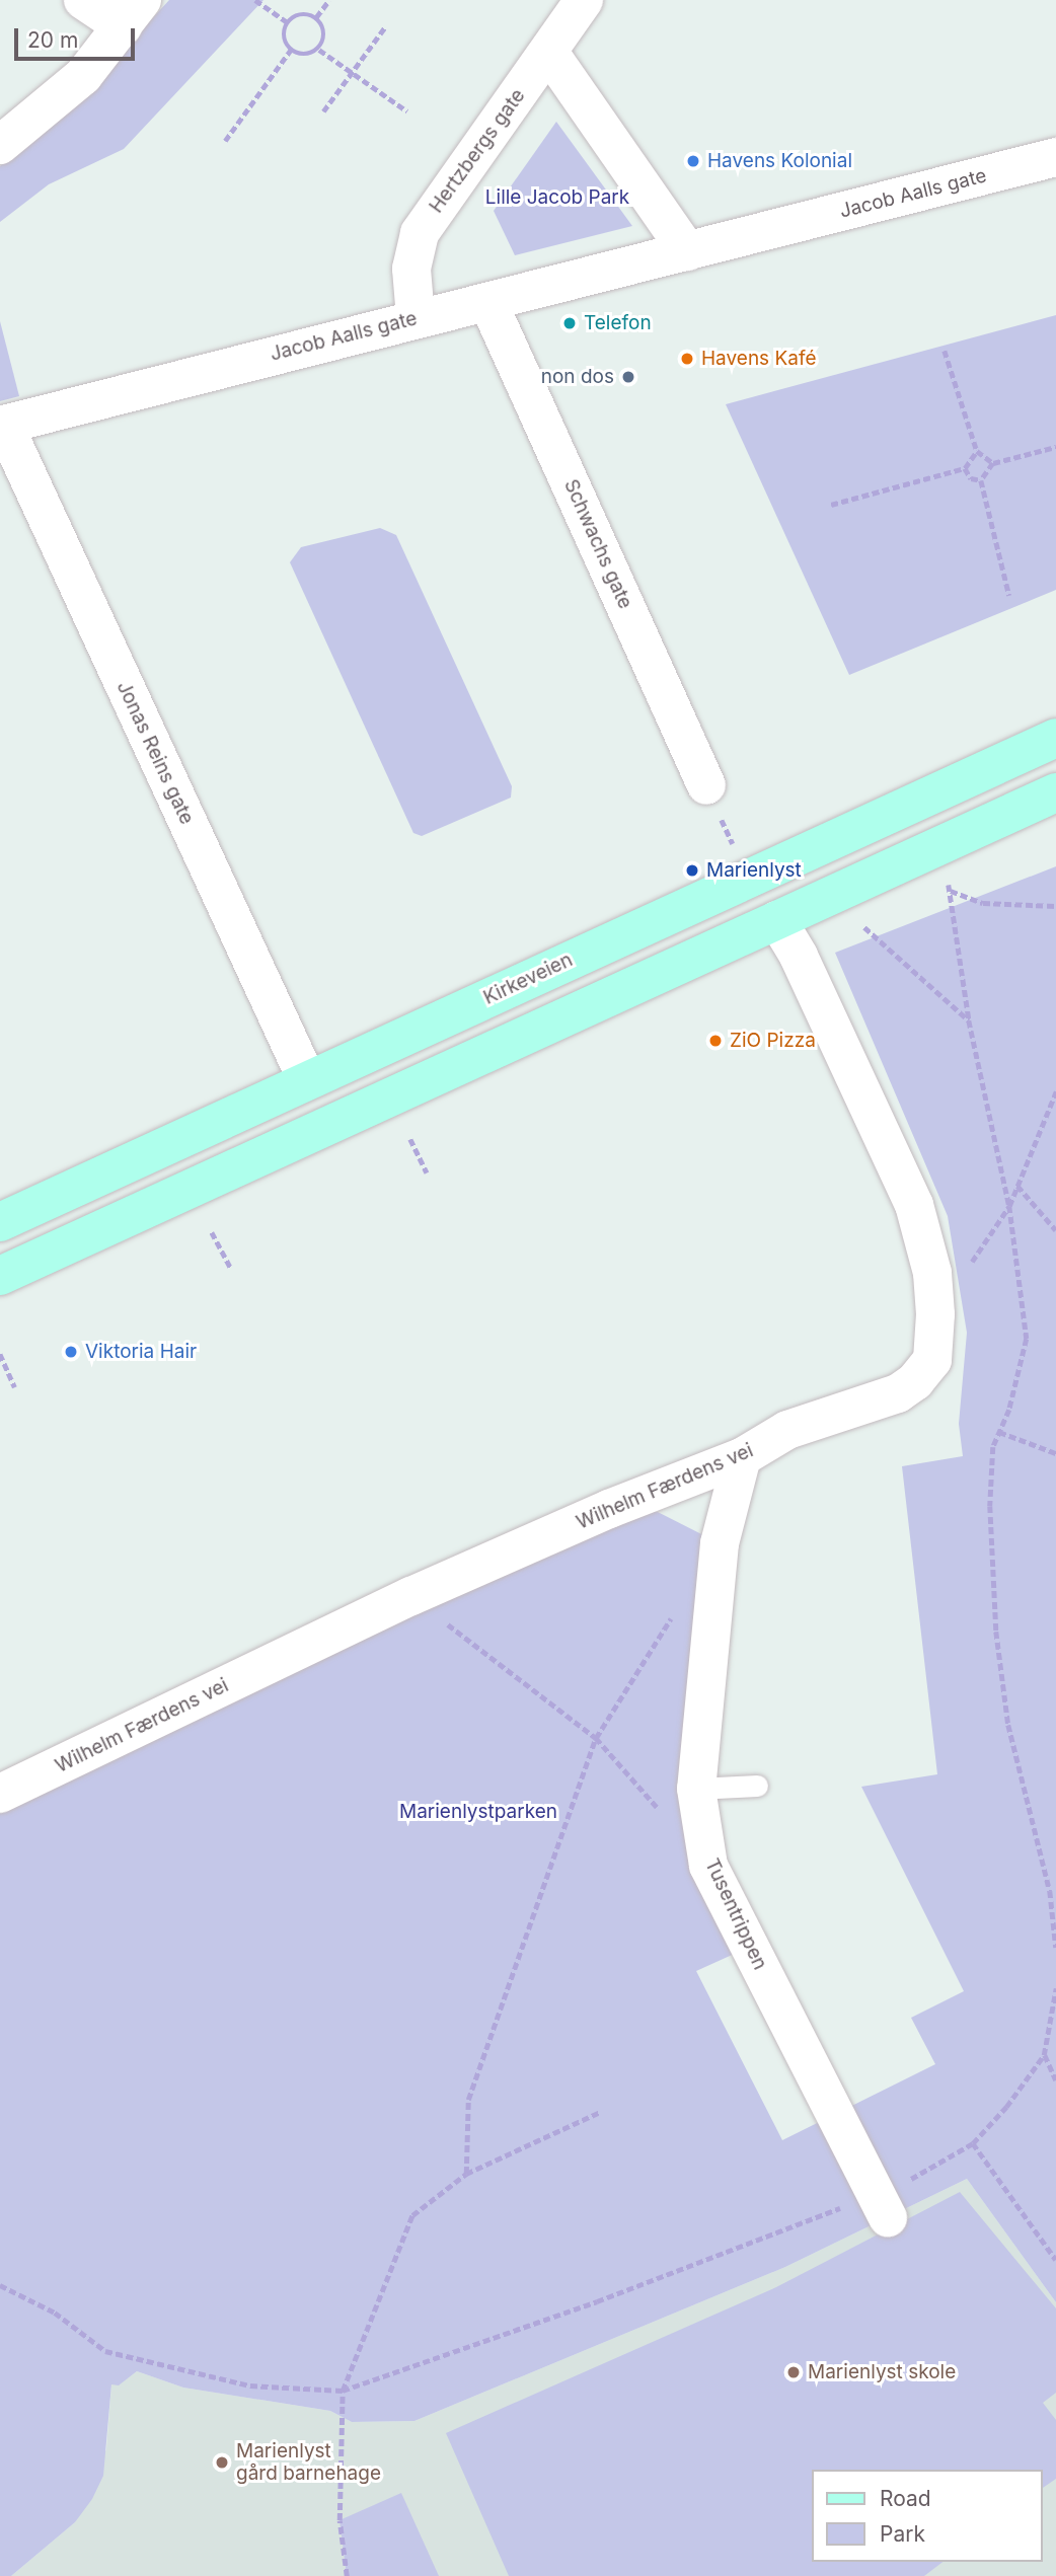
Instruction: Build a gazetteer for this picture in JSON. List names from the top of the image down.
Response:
{
  "streets": {
    "main road": ["Kirkeveien"],
    "street": [
      "Hertzbergs gate",
      "Jacob Aalls gate",
      "Schwachs gate",
      "Jonas Reins gate",
      "Wilhelm Færdens vei",
      "Tusentrippen"
    ]
  },
  "crossings": [
    ["Hertzbergs gate", "Jacob Aalls gate"],
    ["Jacob Aalls gate", "Schwachs gate"],
    ["Jacob Aalls gate", "Jonas Reins gate"],
    ["Jonas Reins gate", "Kirkeveien"],
    ["Wilhelm Færdens vei", "Tusentrippen"]
  ],
  "parks": ["Lille Jacob Park", "Marienlystparken"],
  "places": [
    "Havens Kolonial",
    "Telefon",
    "Havens Kafé",
    "non dos",
    "Marienlyst",
    "ZiO Pizza",
    "Viktoria Hair",
    "Marienlyst skole",
    "Marienlyst gård barnehage"
  ],
  "legend": ["Road", "Park"],
  "scale_bar": "20 m"
}
